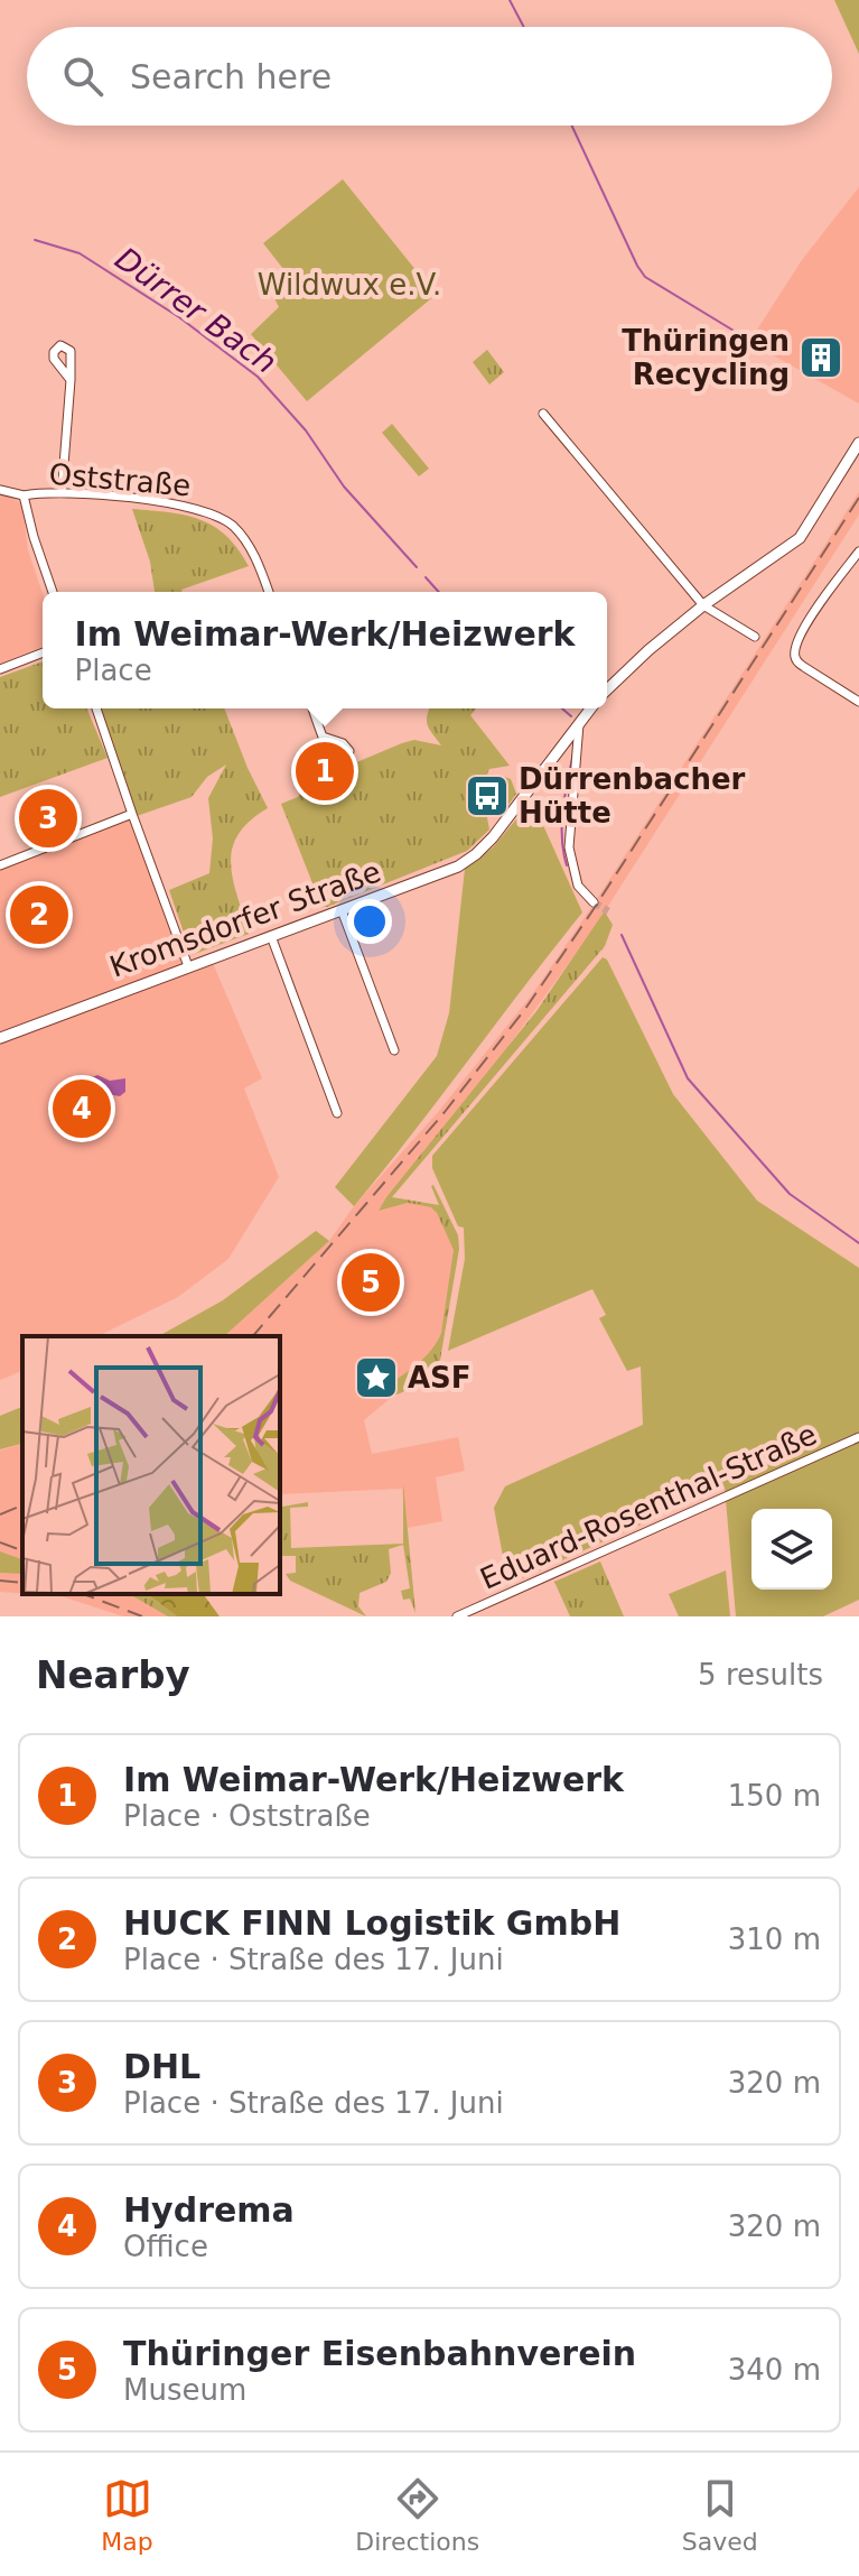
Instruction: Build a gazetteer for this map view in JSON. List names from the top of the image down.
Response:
{
  "streets": {
    "street": ["Oststraße", "Kromsdorfer Straße", "Eduard-Rosenthal-Straße"]
  },
  "water": ["Dürrer Bach"],
  "parks": ["Wildwux e.V."],
  "places": {
    "building": ["Thüringen Recycling"],
    "bus stop": ["Dürrenbacher Hütte"],
    "place": ["ASF"]
  },
  "page": {
    "search": "Search here",
    "popup": ["Im Weimar-Werk/Heizwerk", "Place"],
    "pins": [
      "1",
      "3",
      "2",
      "4",
      "5"
    ],
    "heading": ["Nearby", "5 results"],
    "list": [
      {
        "mark": "1",
        "name": "Im Weimar-Werk/Heizwerk",
        "note": "Place · Oststraße",
        "value": "150 m"
      },
      {
        "mark": "2",
        "name": "HUCK FINN Logistik GmbH",
        "note": "Place · Straße des 17. Juni",
        "value": "310 m"
      },
      {
        "mark": "3",
        "name": "DHL",
        "note": "Place · Straße des 17. Juni",
        "value": "320 m"
      },
      {
        "mark": "4",
        "name": "Hydrema",
        "note": "Office",
        "value": "320 m"
      },
      {
        "mark": "5",
        "name": "Thüringer Eisenbahnverein",
        "note": "Museum",
        "value": "340 m"
      }
    ],
    "nav": ["Map", "Directions", "Saved"]
  }
}
